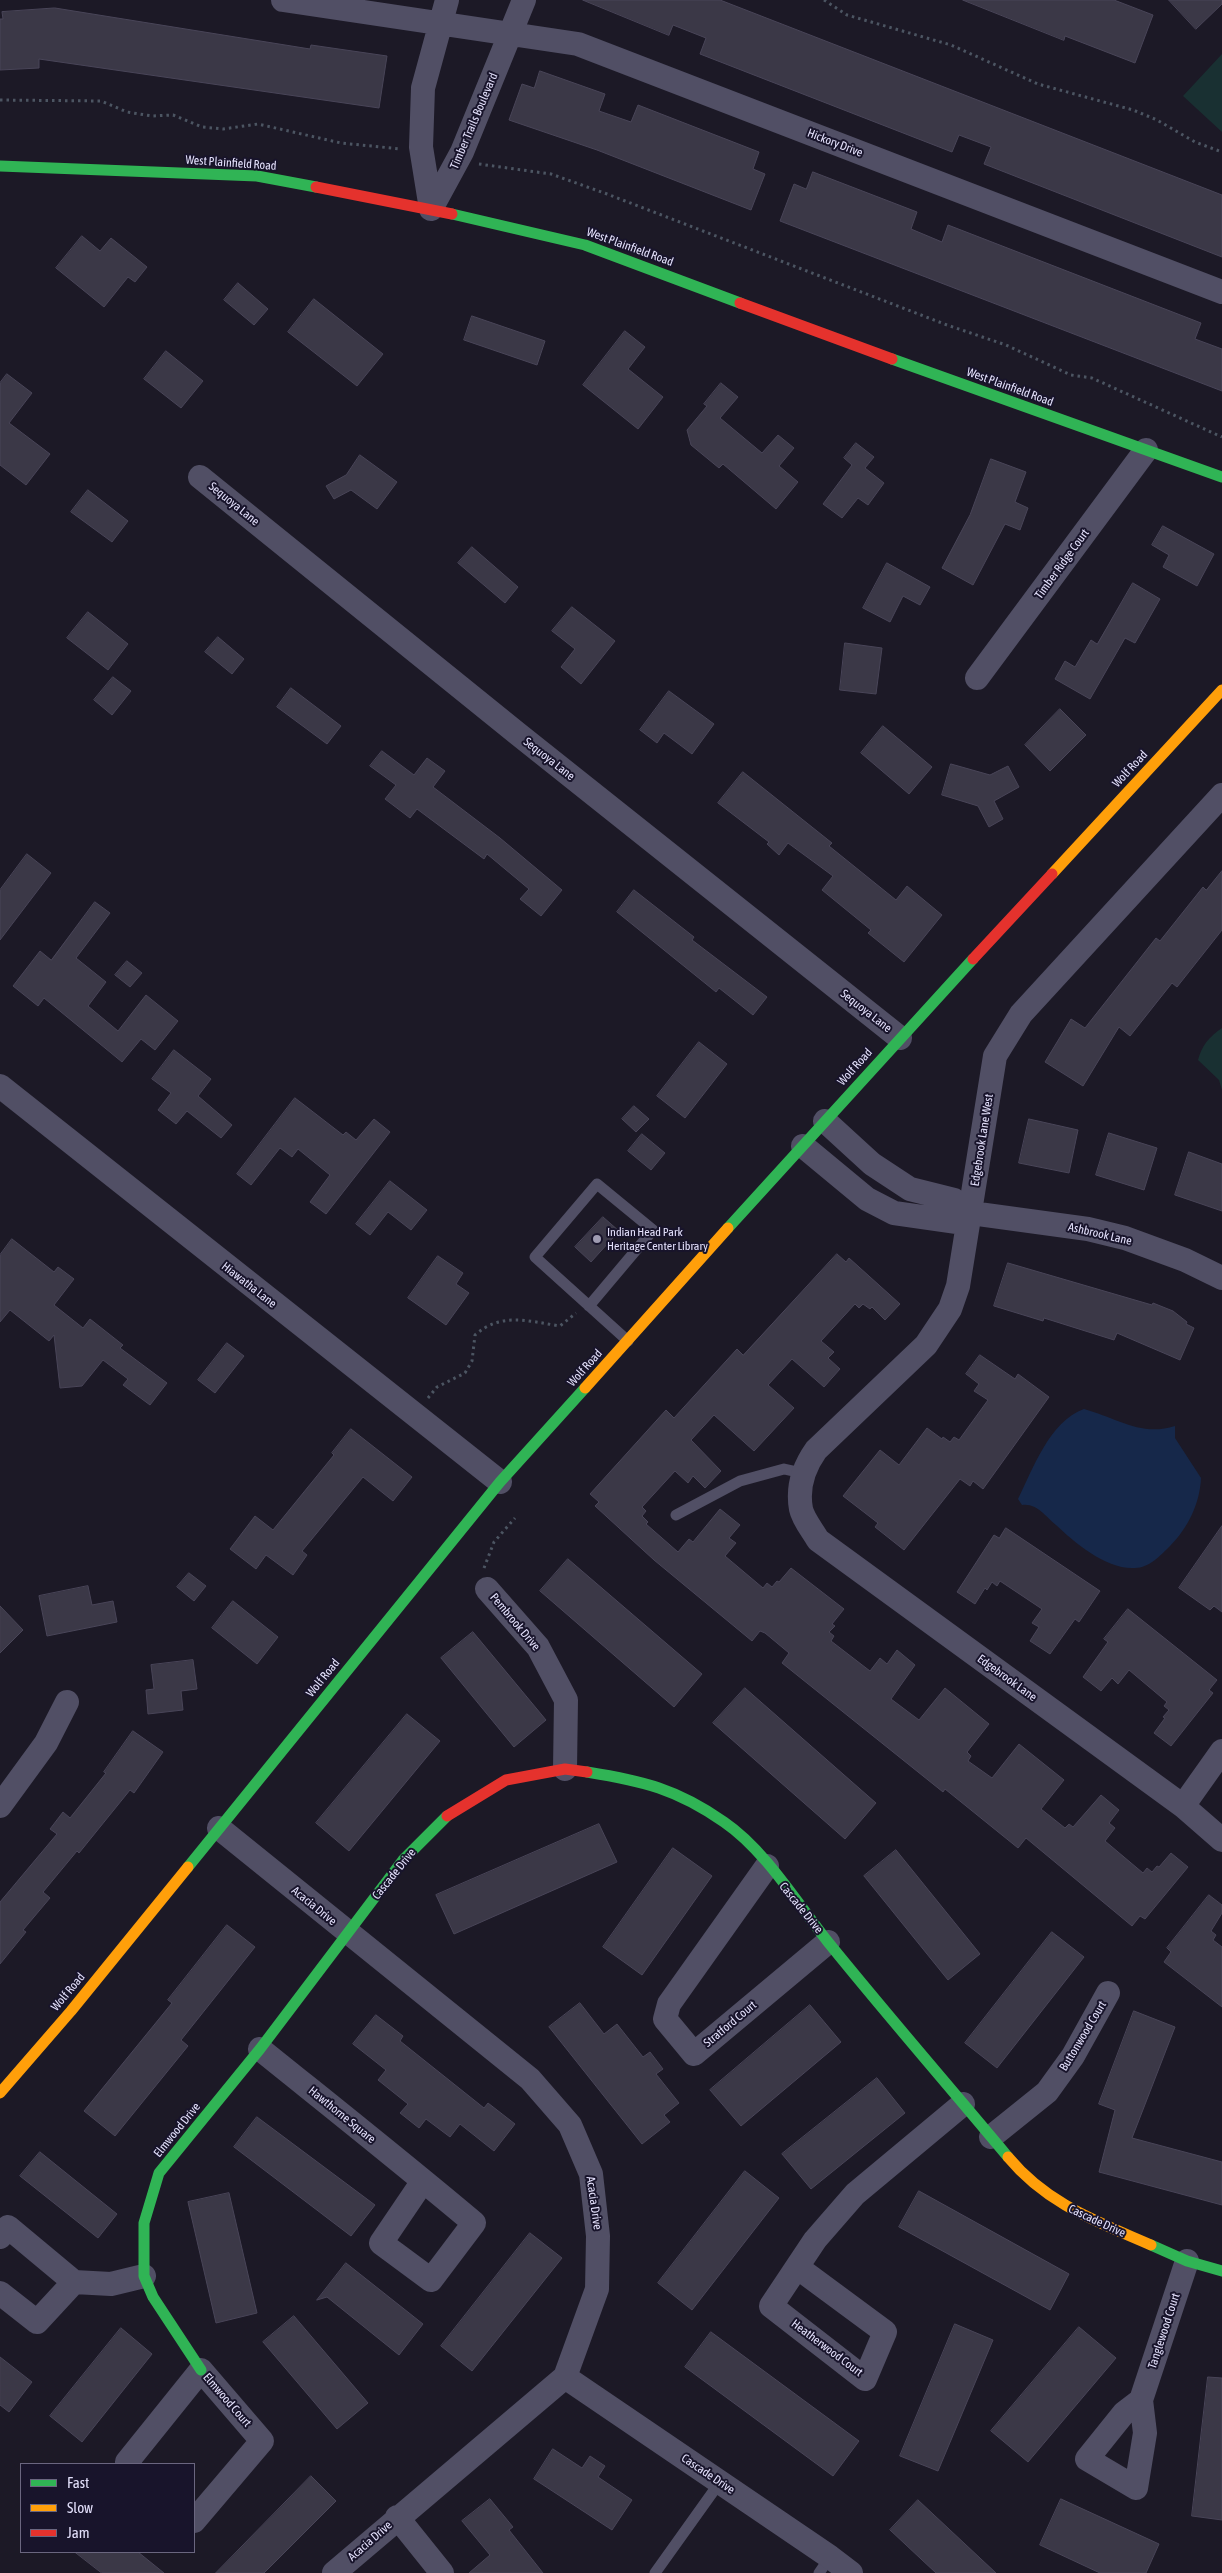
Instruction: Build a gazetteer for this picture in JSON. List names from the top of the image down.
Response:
{
  "streets": {
    "street": [
      "Timber Trails Boulevard",
      "Hickory Drive",
      "West Plainfield Road",
      "Sequoya Lane",
      "Timber Ridge Court",
      "Wolf Road",
      "Edgebrook Lane West",
      "Ashbrook Lane",
      "Hiawatha Lane",
      "Pembrook Drive",
      "Edgebrook Lane",
      "Cascade Drive",
      "Acacia Drive",
      "Stratford Court",
      "Buttonwood Court",
      "Hawthorne Square",
      "Elmwood Drive",
      "Tanglewood Court",
      "Heatherwood Court",
      "Elmwood Court"
    ]
  },
  "crossings": [
    ["Timber Trails Boulevard", "Hickory Drive"],
    ["Timber Trails Boulevard", "West Plainfield Road"],
    ["West Plainfield Road", "Timber Ridge Court"],
    ["Sequoya Lane", "Wolf Road"],
    ["Wolf Road", "Ashbrook Lane"],
    ["Wolf Road", "Hiawatha Lane"],
    ["Wolf Road", "Acacia Drive"],
    ["Edgebrook Lane West", "Ashbrook Lane"],
    ["Edgebrook Lane West", "Edgebrook Lane"],
    ["Pembrook Drive", "Cascade Drive"],
    ["Cascade Drive", "Acacia Drive"],
    ["Cascade Drive", "Stratford Court"],
    ["Cascade Drive", "Buttonwood Court"],
    ["Cascade Drive", "Elmwood Drive"],
    ["Cascade Drive", "Tanglewood Court"],
    ["Cascade Drive", "Heatherwood Court"],
    ["Acacia Drive", "Elmwood Drive"],
    ["Hawthorne Square", "Elmwood Drive"],
    ["Elmwood Drive", "Elmwood Court"]
  ],
  "places": ["Indian Head Park Heritage Center Library"],
  "legend": ["Fast", "Slow", "Jam"]
}
